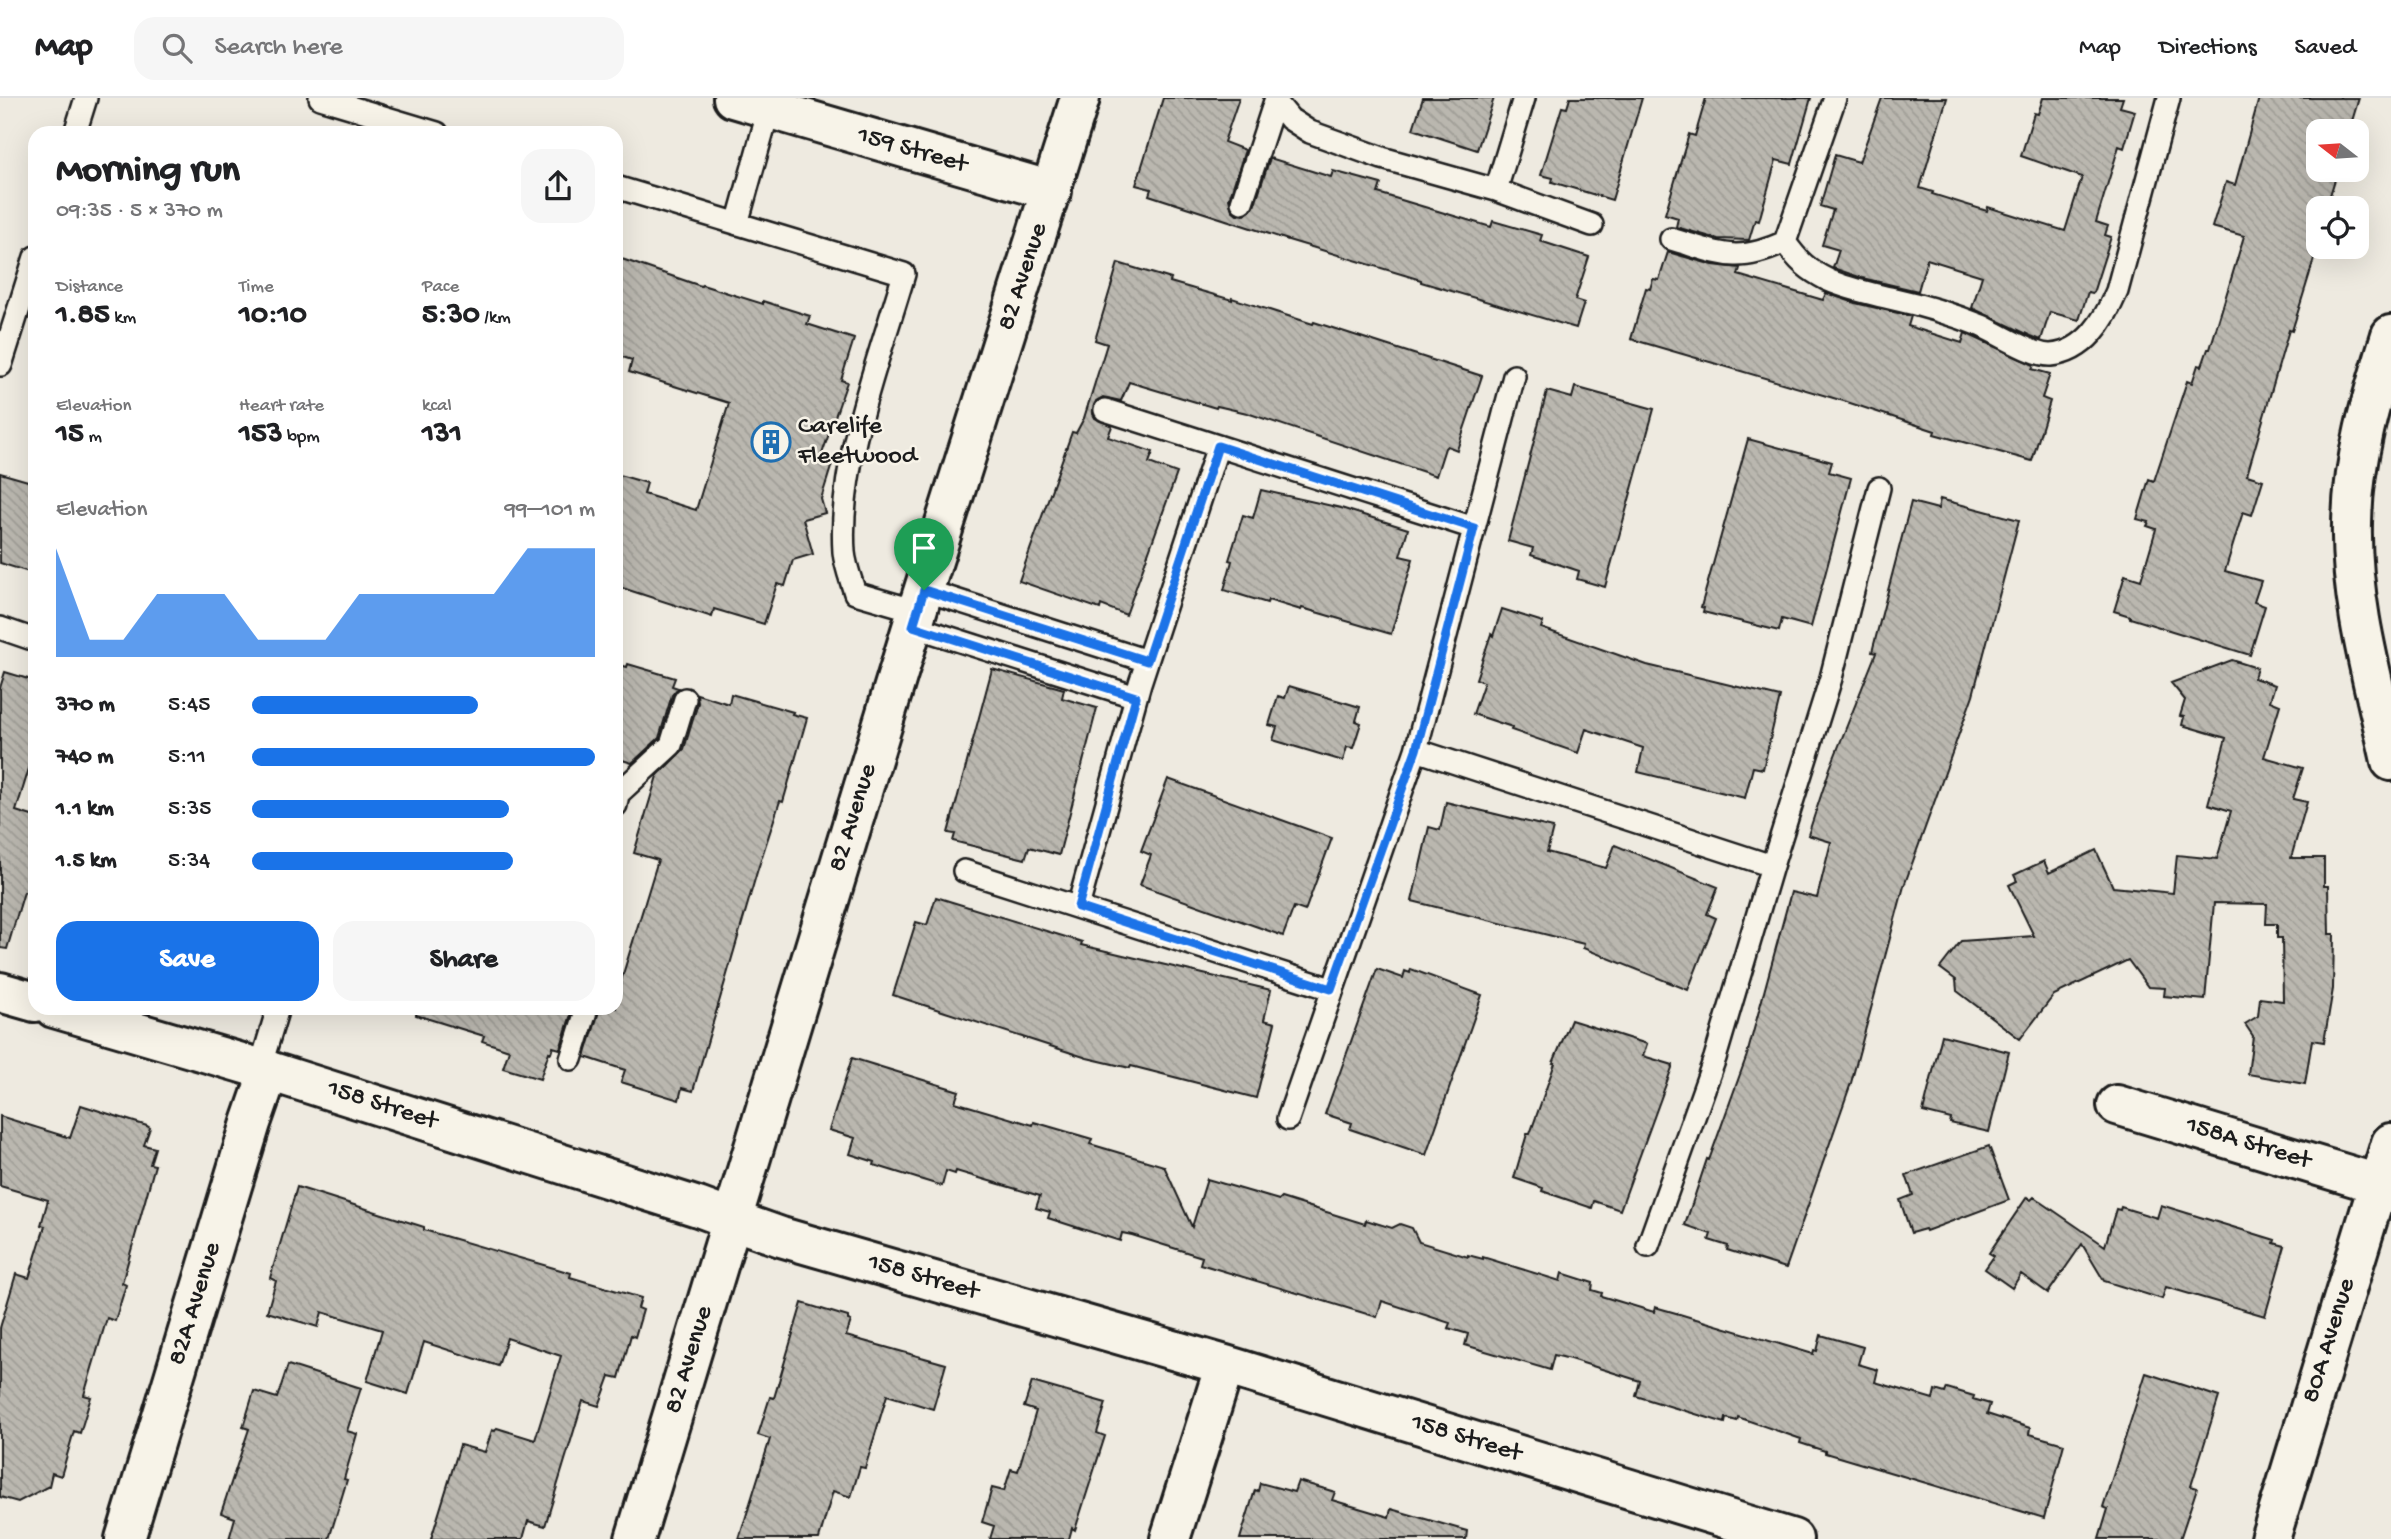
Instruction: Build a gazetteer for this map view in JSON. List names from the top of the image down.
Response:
{
  "streets": {
    "street": [
      "159 Street",
      "82 Avenue",
      "158 Street",
      "158A Street",
      "82A Avenue",
      "80A Avenue"
    ]
  },
  "crossings": [
    ["159 Street", "82 Avenue"],
    ["82 Avenue", "158 Street"],
    ["158 Street", "82A Avenue"],
    ["158A Street", "80A Avenue"]
  ],
  "places": {
    "building": ["Carelife Fleetwood"]
  },
  "north": "left",
  "page": {
    "header": "Map",
    "search": "Search here",
    "nav": ["Map", "Directions", "Saved"],
    "heading": ["Morning run", "09:35 · 5 × 370 m"],
    "stats": [
      ["Distance", "1.85 km"],
      ["Time", "10:10"],
      ["Pace", "5:30 /km"],
      ["Elevation", "15 m"],
      ["Heart rate", "153 bpm"],
      ["kcal", "131"]
    ],
    "chart": ["Elevation", "99–101 m"],
    "list": [
      {
        "name": "370 m",
        "note": "5:45"
      },
      {
        "name": "740 m",
        "note": "5:11"
      },
      {
        "name": "1.1 km",
        "note": "5:35"
      },
      {
        "name": "1.5 km",
        "note": "5:34"
      }
    ],
    "buttons": ["Save", "Share"]
  }
}
